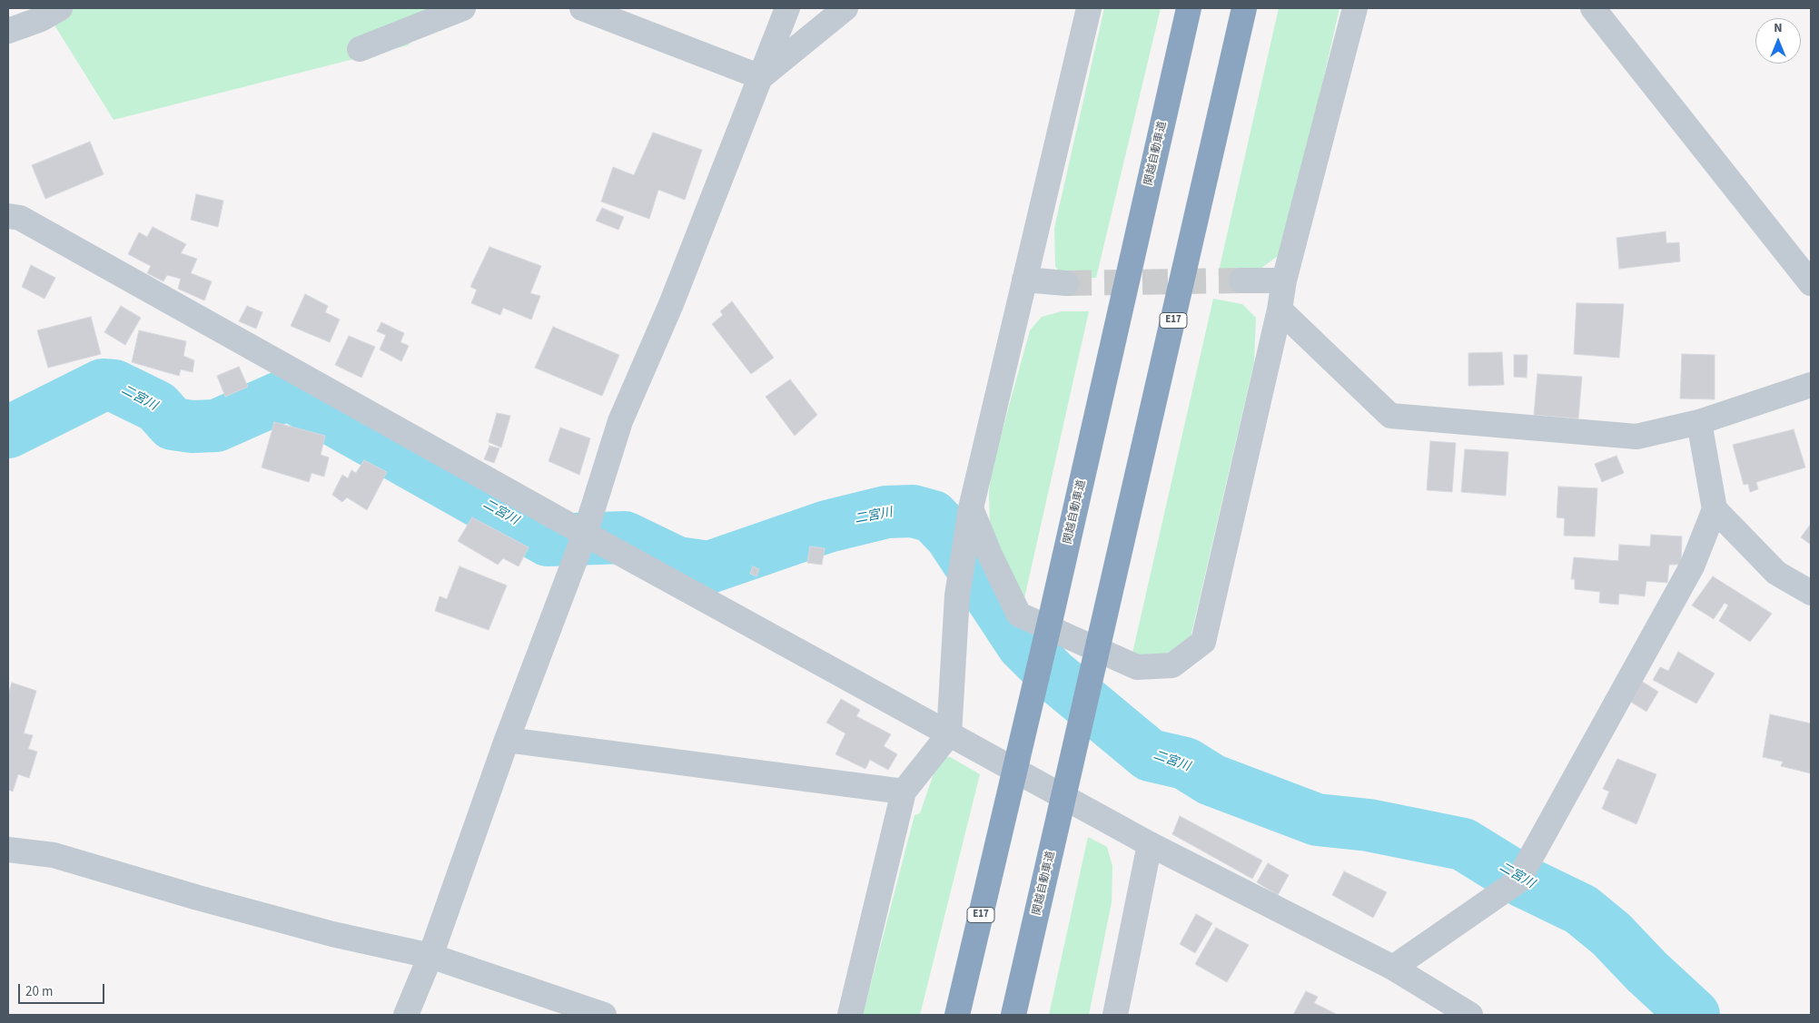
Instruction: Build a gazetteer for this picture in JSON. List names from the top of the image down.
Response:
{
  "streets": {
    "highway": ["関越自動車道", "E17"]
  },
  "water": ["二宮川"],
  "scale_bar": "20 m",
  "north": "top"
}
